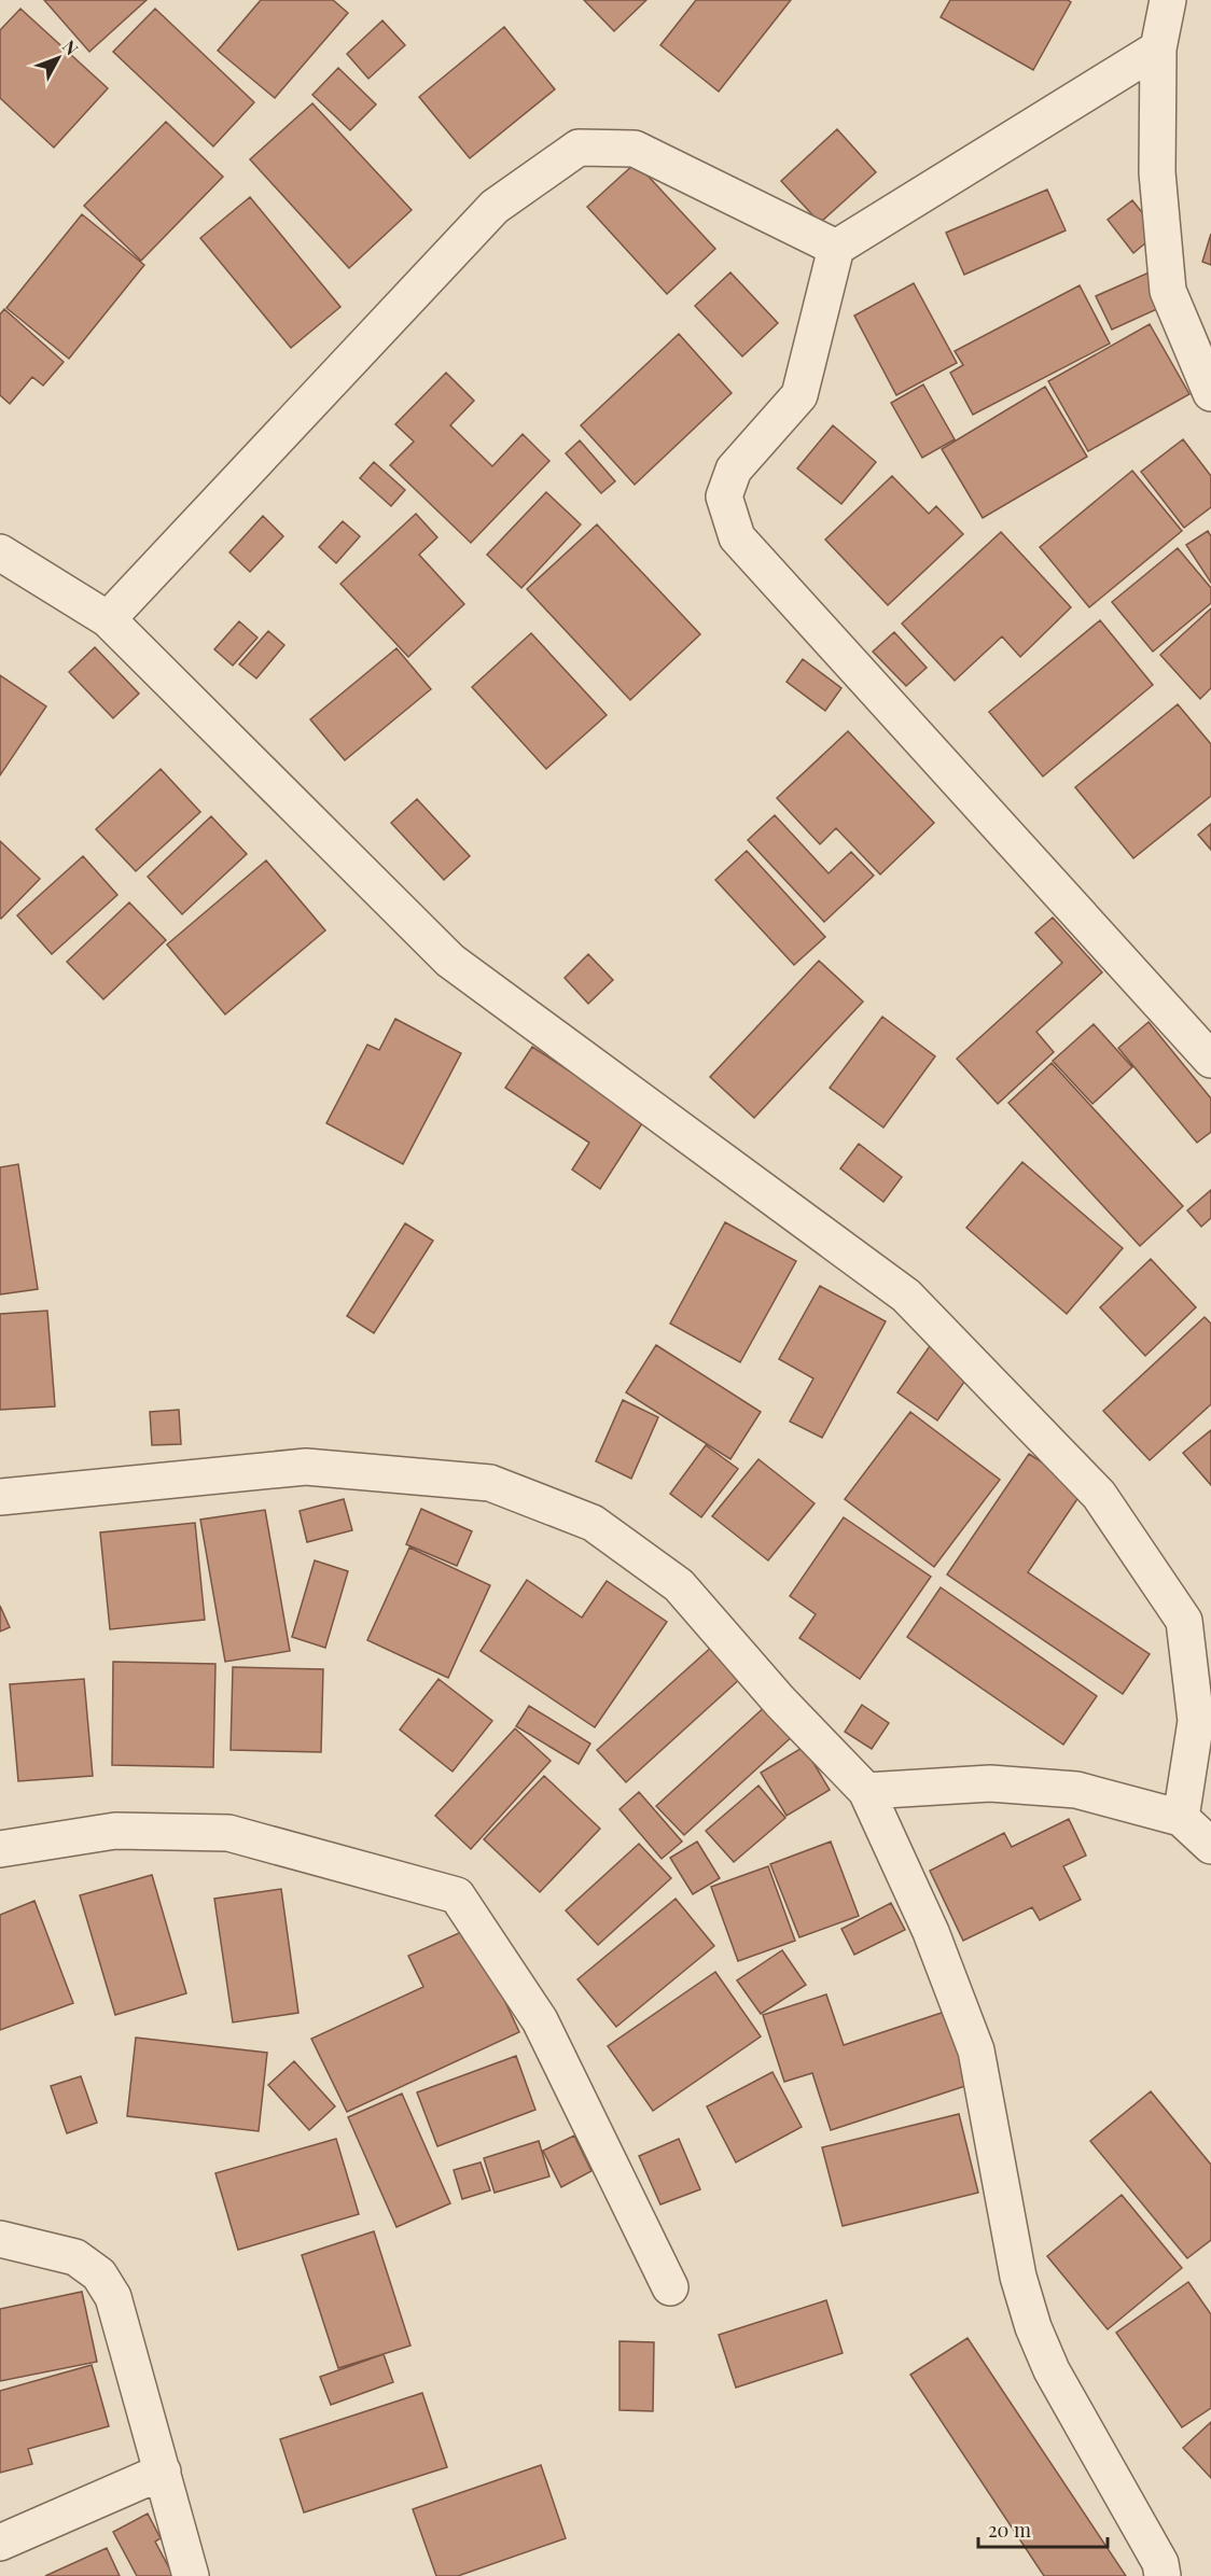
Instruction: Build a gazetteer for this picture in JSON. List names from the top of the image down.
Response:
{
  "scale_bar": "20 m",
  "north": "top right"
}
